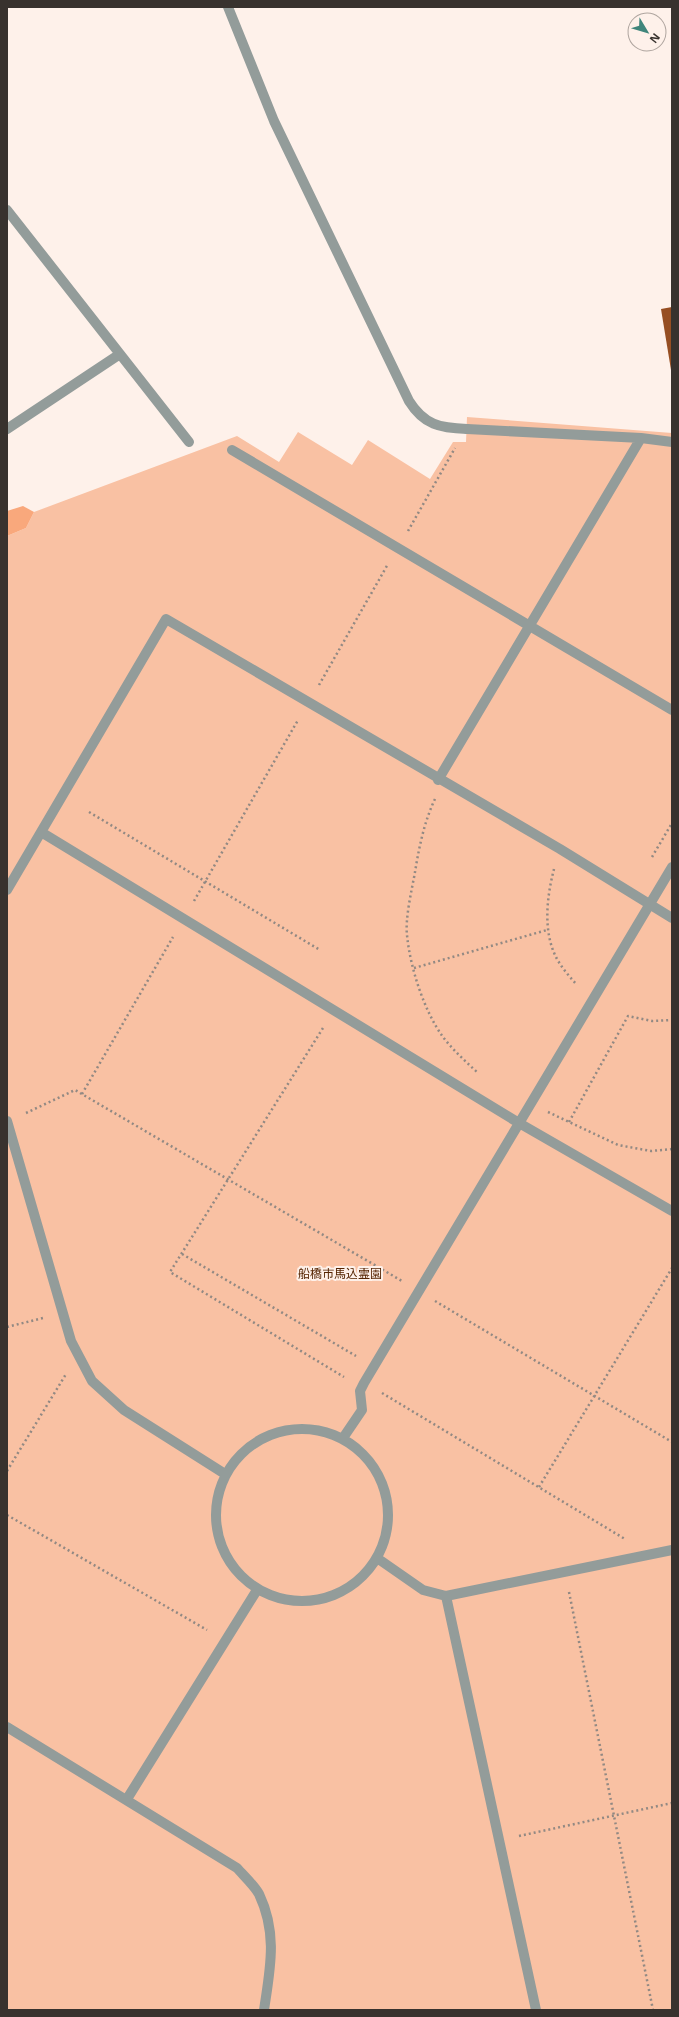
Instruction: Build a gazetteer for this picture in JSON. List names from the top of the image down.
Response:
{
  "parks": ["船橋市馬込霊園"],
  "north": "bottom right"
}
